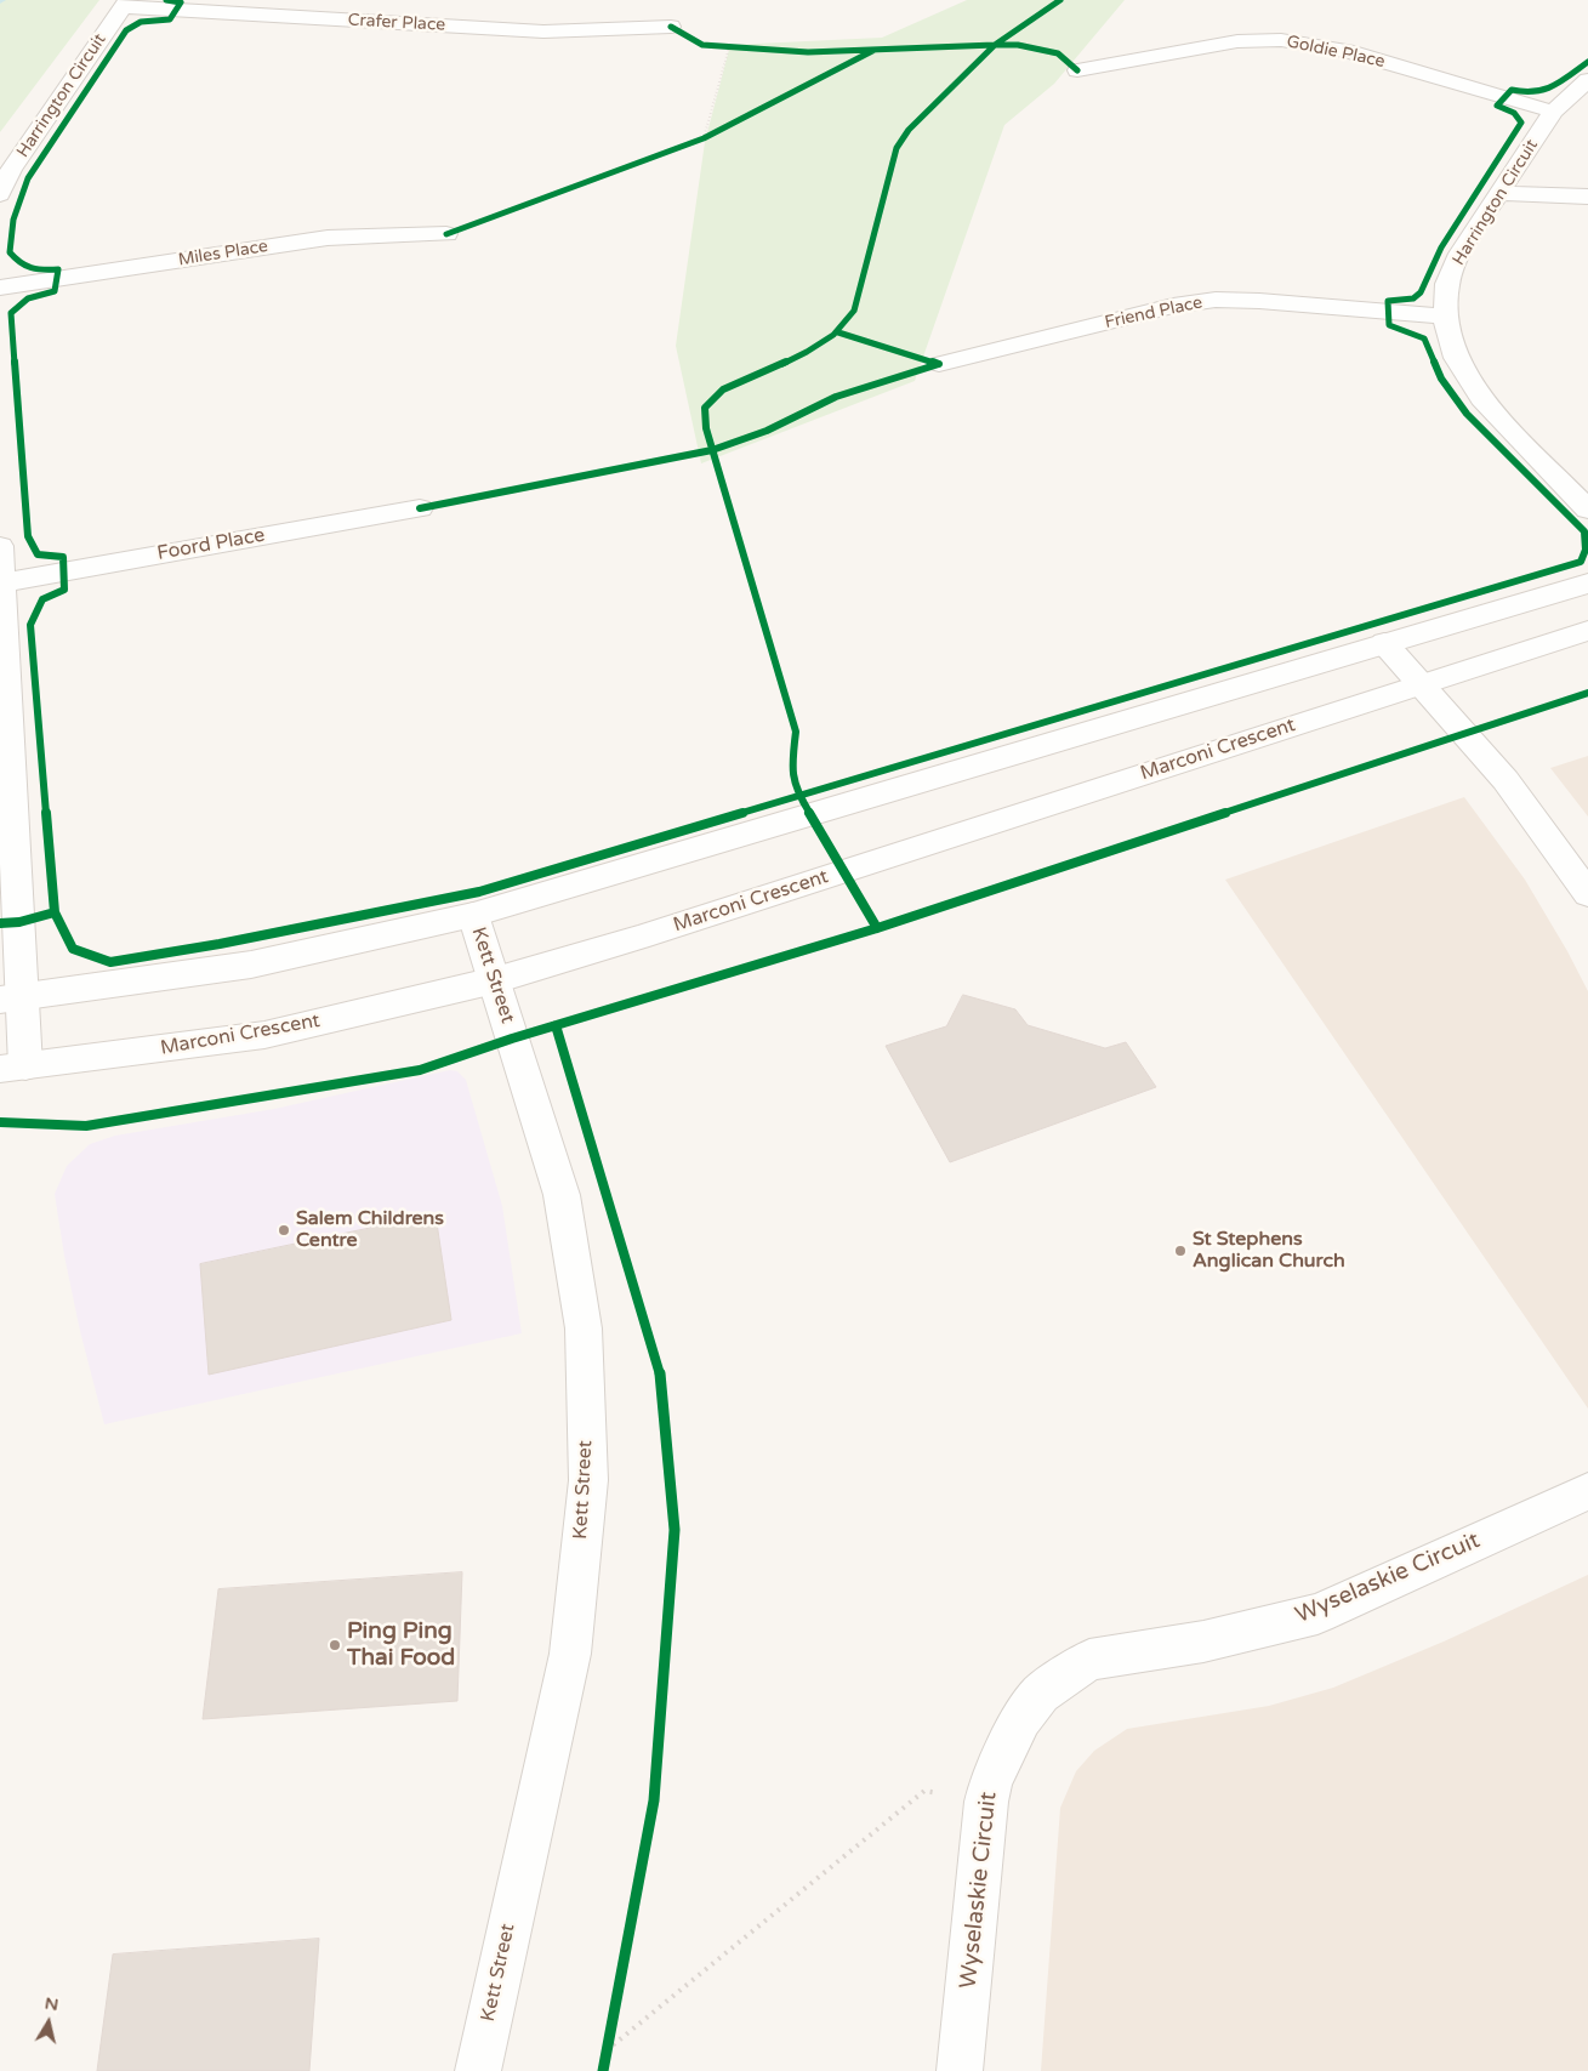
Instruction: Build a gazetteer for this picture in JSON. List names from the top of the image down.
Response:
{
  "streets": {
    "street": [
      "Crafer Place",
      "Goldie Place",
      "Harrington Circuit",
      "Miles Place",
      "Friend Place",
      "Foord Place",
      "Marconi Crescent",
      "Kett Street",
      "Wyselaskie Circuit"
    ]
  },
  "crossings": [
    ["Crafer Place", "Harrington Circuit"],
    ["Goldie Place", "Harrington Circuit"],
    ["Harrington Circuit", "Friend Place"],
    ["Marconi Crescent", "Kett Street"]
  ],
  "places": ["Salem Childrens Centre", "St Stephens Anglican Church", "Ping Ping Thai Food"],
  "north": "top"
}
